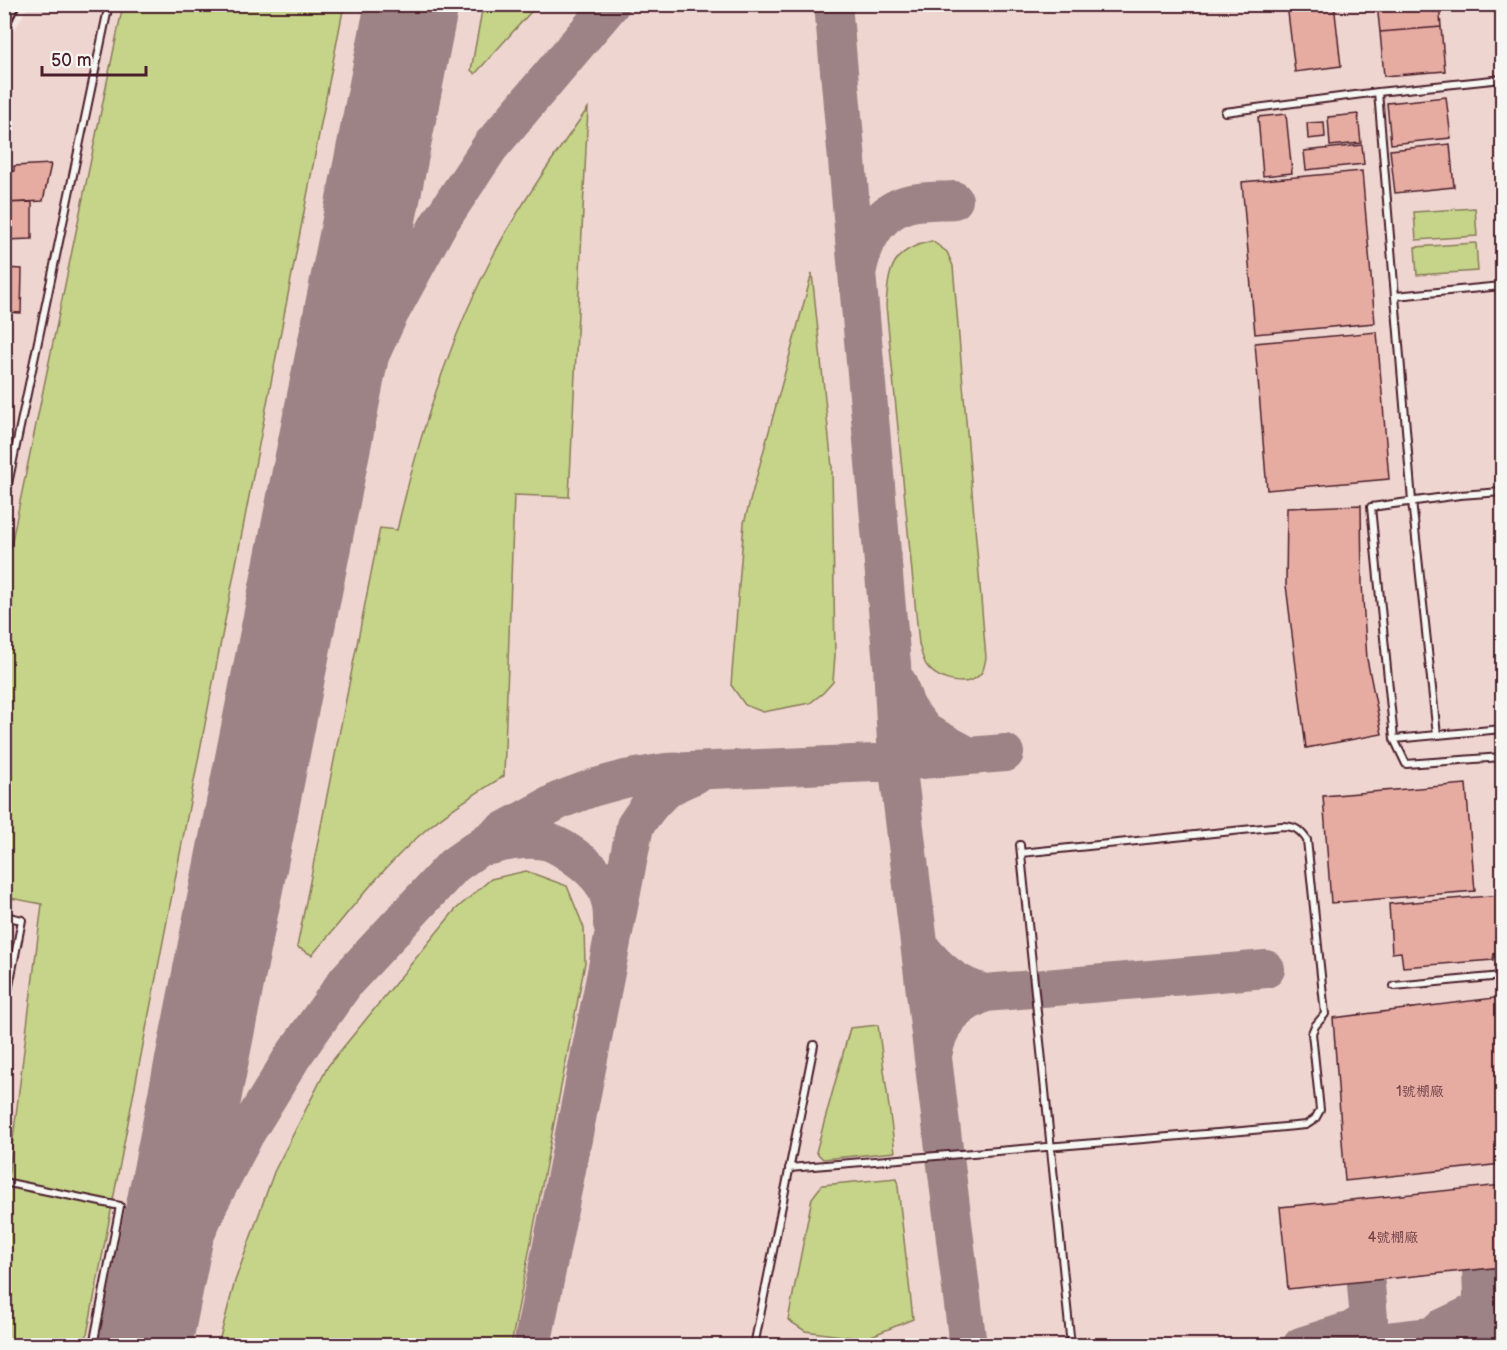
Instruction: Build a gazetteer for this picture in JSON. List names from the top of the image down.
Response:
{
  "house_numbers": ["1號棚廠", "4號棚廠"],
  "scale_bar": "50 m"
}
